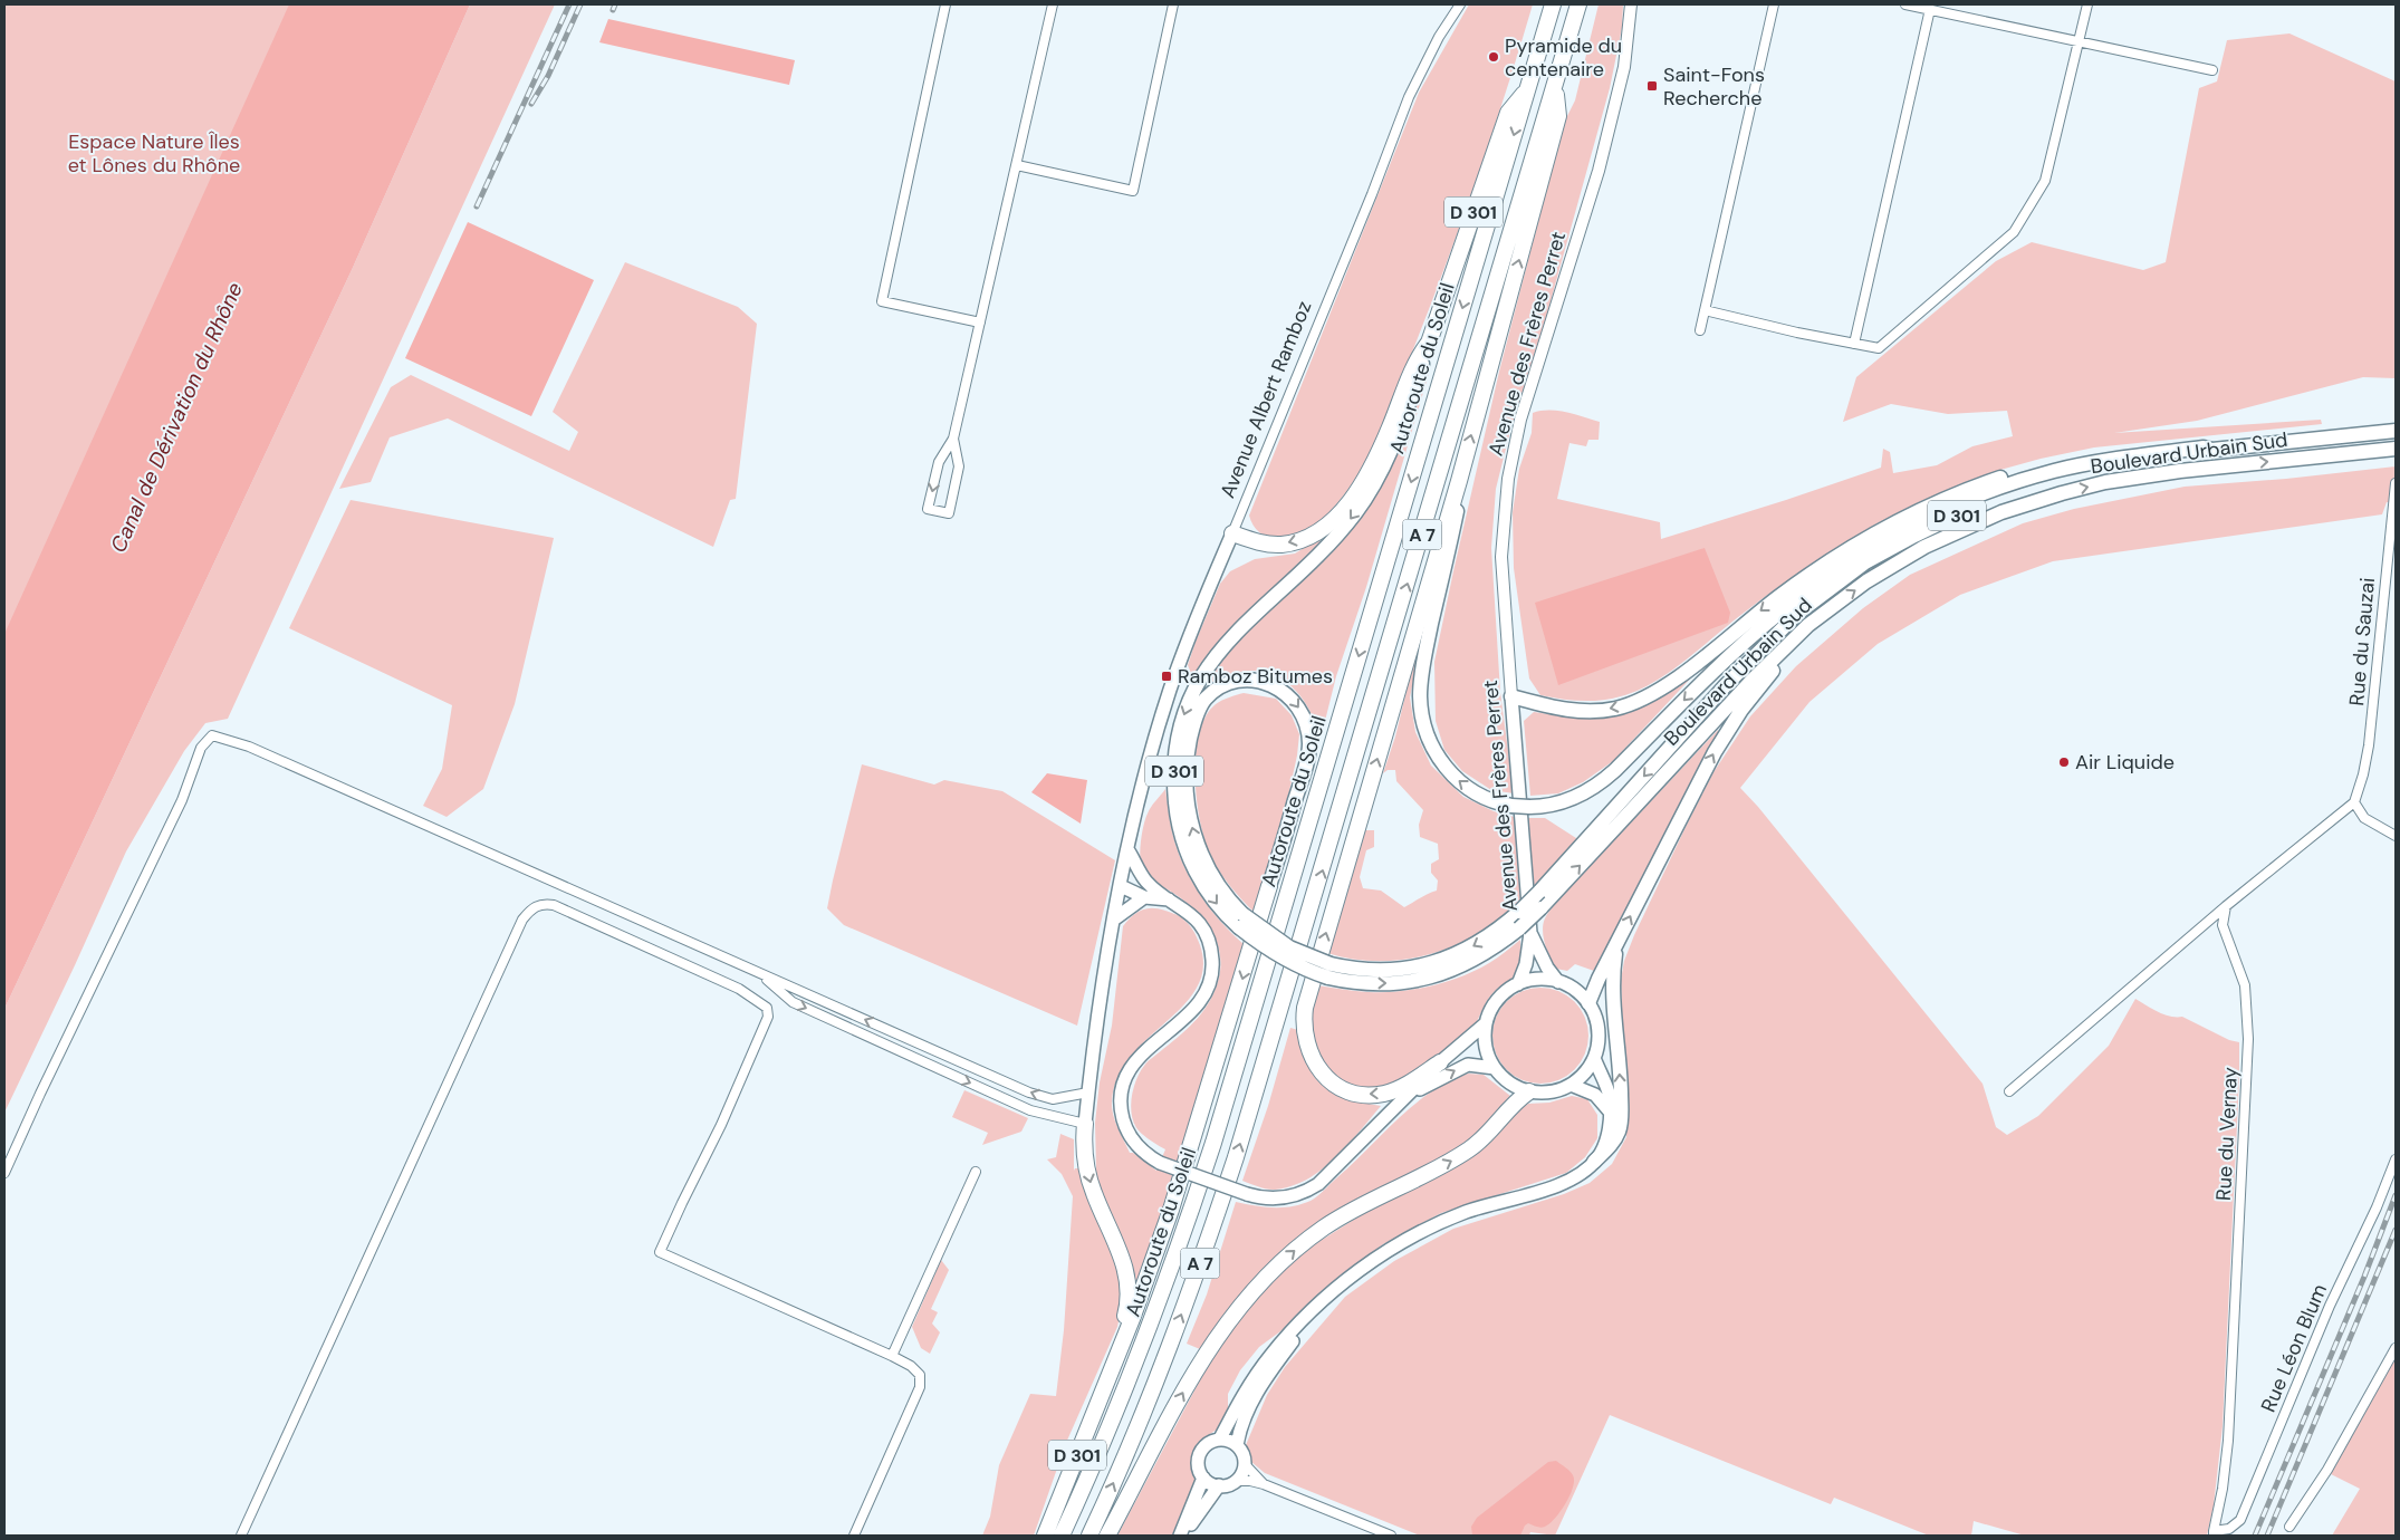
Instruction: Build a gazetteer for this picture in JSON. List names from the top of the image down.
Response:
{
  "streets": {
    "highway": [
      "D 301",
      "Autoroute du Soleil",
      "Boulevard Urbain Sud",
      "A 7"
    ],
    "main road": ["Avenue des Frères Perret", "Avenue Albert Ramboz"],
    "street": ["Rue du Sauzai", "Rue du Vernay", "Rue Léon Blum"]
  },
  "crossings": [
    ["D 301", "Avenue des Frères Perret"],
    ["D 301", "Autoroute du Soleil"],
    ["D 301", "Boulevard Urbain Sud"],
    ["Avenue des Frères Perret", "Boulevard Urbain Sud"],
    ["Rue du Vernay", "Rue Léon Blum"]
  ],
  "water": ["Canal de Dérivation du Rhône"],
  "parks": ["Espace Nature Îles et Lônes du Rhône"],
  "places": {
    "other": ["Pyramide du centenaire", "Air Liquide"],
    "transit": ["Saint-Fons Recherche", "Ramboz Bitumes"]
  }
}
